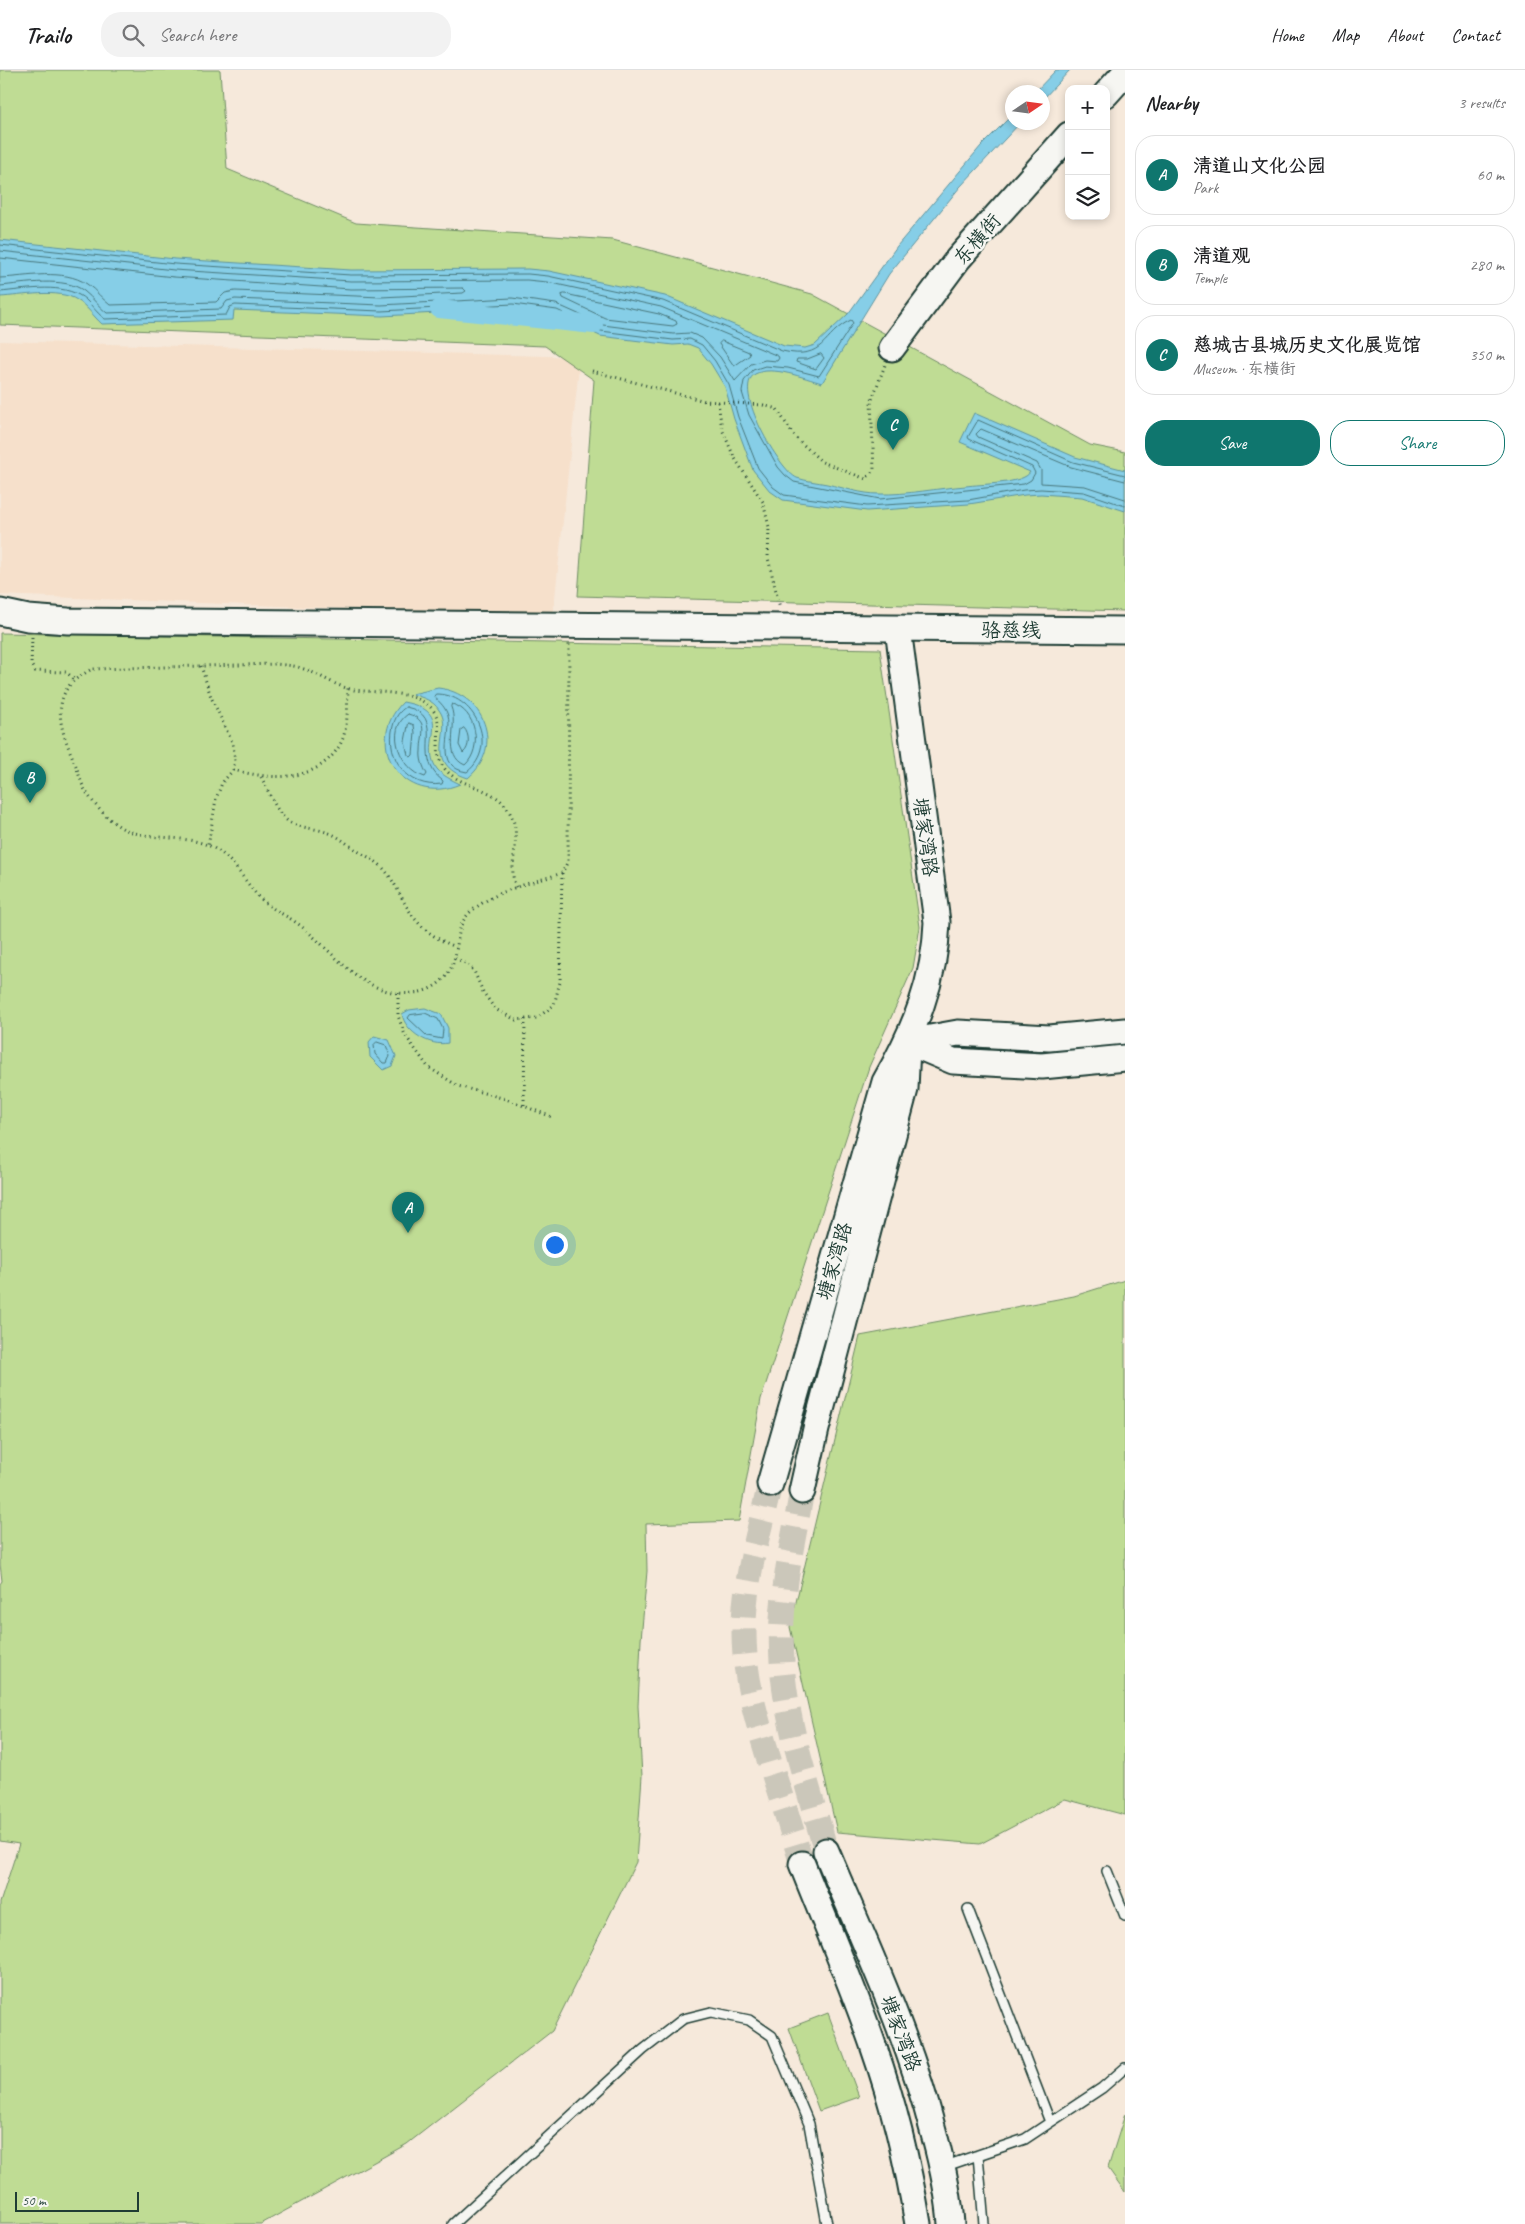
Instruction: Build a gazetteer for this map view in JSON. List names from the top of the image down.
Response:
{
  "streets": {
    "main road": ["东横街", "骆慈线", "塘家湾路"]
  },
  "crossings": [
    ["骆慈线", "塘家湾路"]
  ],
  "scale_bar": "50 m",
  "north": "right",
  "page": {
    "header": "Trailo",
    "search": "Search here",
    "nav": [
      "Home",
      "Map",
      "About",
      "Contact"
    ],
    "heading": ["Nearby", "3 results"],
    "map_buttons": ["+", "−"],
    "list": [
      {
        "mark": "A",
        "name": "清道山文化公园",
        "note": "Park",
        "value": "60 m"
      },
      {
        "mark": "B",
        "name": "清道观",
        "note": "Temple",
        "value": "280 m"
      },
      {
        "mark": "C",
        "name": "慈城古县城历史文化展览馆",
        "note": "Museum · 东横街",
        "value": "350 m"
      }
    ],
    "buttons": ["Save", "Share"],
    "pins": ["C", "B", "A"],
    "scale": "50 m"
  }
}
